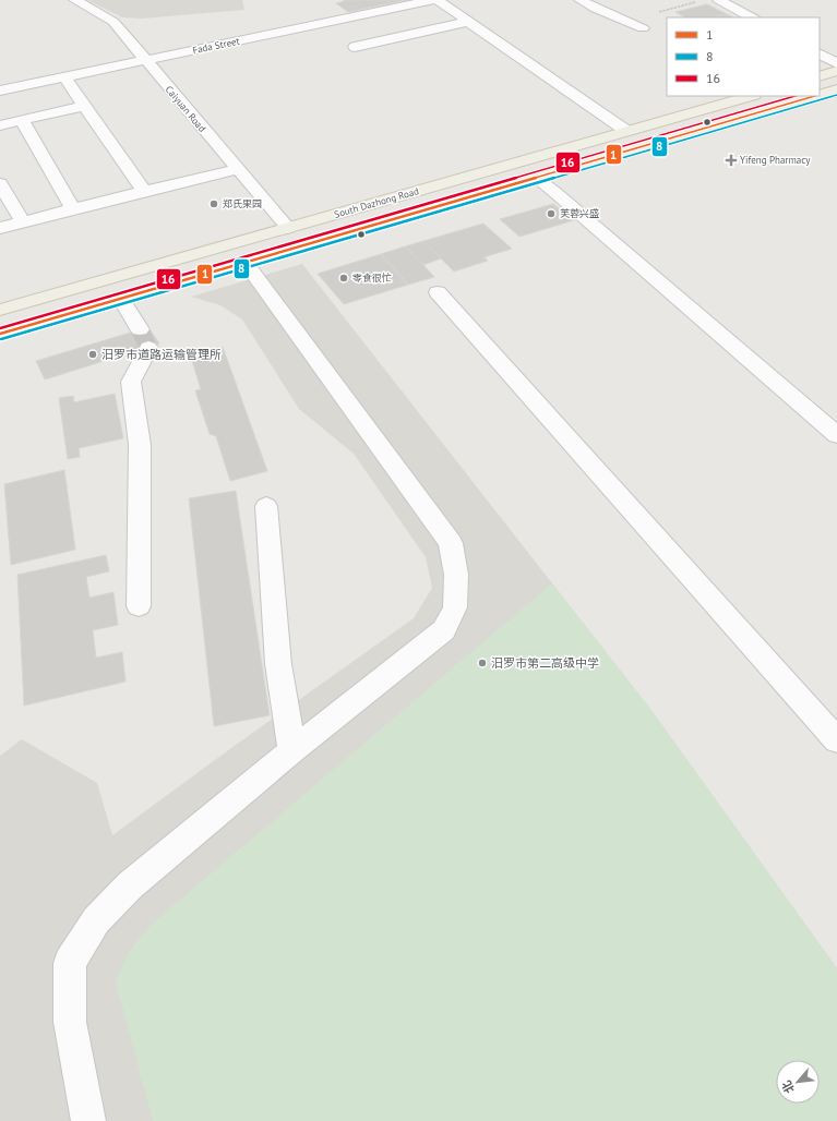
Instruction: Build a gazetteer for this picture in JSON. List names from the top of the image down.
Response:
{
  "streets": {
    "main road": ["South Dazhong Road"],
    "street": ["Fada Street", "Caiyuan Road"]
  },
  "crossings": [
    ["Fada Street", "Caiyuan Road"],
    ["Caiyuan Road", "South Dazhong Road"]
  ],
  "places": {
    "health": ["Yifeng Pharmacy"],
    "other": [
      "郑氏果园",
      "芙蓉兴盛",
      "零食很忙",
      "汨罗市道路运输管理所",
      "汨罗市第二高级中学"
    ]
  },
  "lines": ["transit line 8", "transit line 1", "transit line 16"],
  "legend": ["1", "8", "16"],
  "north": "bottom left"
}
